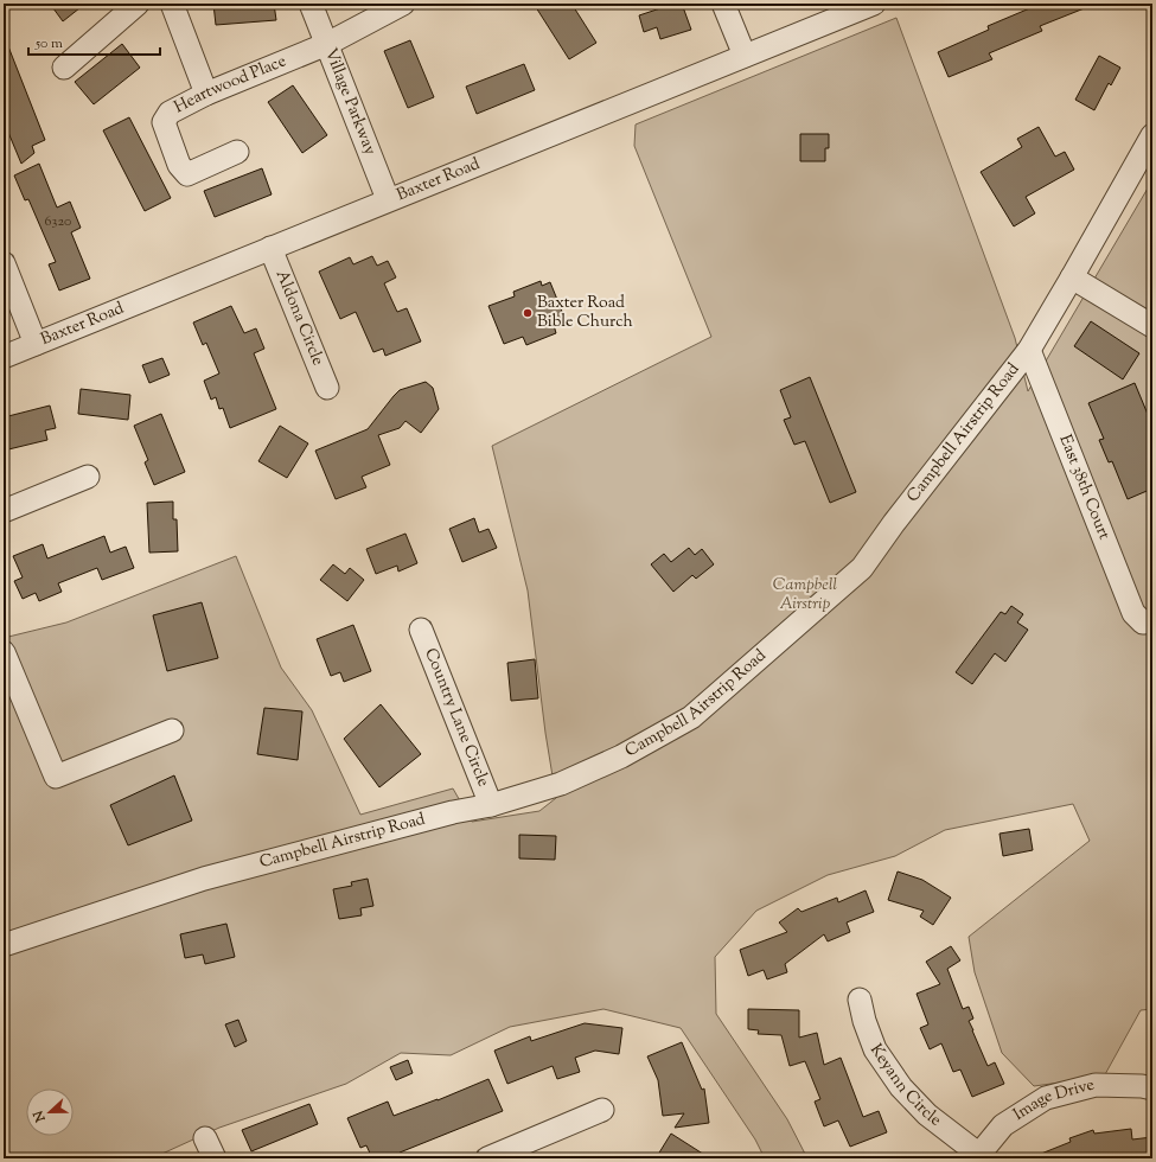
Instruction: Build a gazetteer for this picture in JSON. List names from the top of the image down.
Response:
{
  "streets": {
    "street": [
      "Heartwood Place",
      "Village Parkway",
      "Baxter Road",
      "Aldona Circle",
      "Campbell Airstrip Road",
      "East 38th Court",
      "Country Lane Circle",
      "Keyann Circle",
      "Image Drive"
    ]
  },
  "crossings": [
    ["Heartwood Place", "Village Parkway"],
    ["Village Parkway", "Baxter Road"],
    ["Baxter Road", "Aldona Circle"],
    ["Campbell Airstrip Road", "East 38th Court"],
    ["Campbell Airstrip Road", "Country Lane Circle"],
    ["Keyann Circle", "Image Drive"]
  ],
  "parks": ["Campbell Airstrip"],
  "places": ["Baxter Road Bible Church"],
  "house_numbers": ["6320"],
  "scale_bar": "50 m",
  "north": "left"
}
